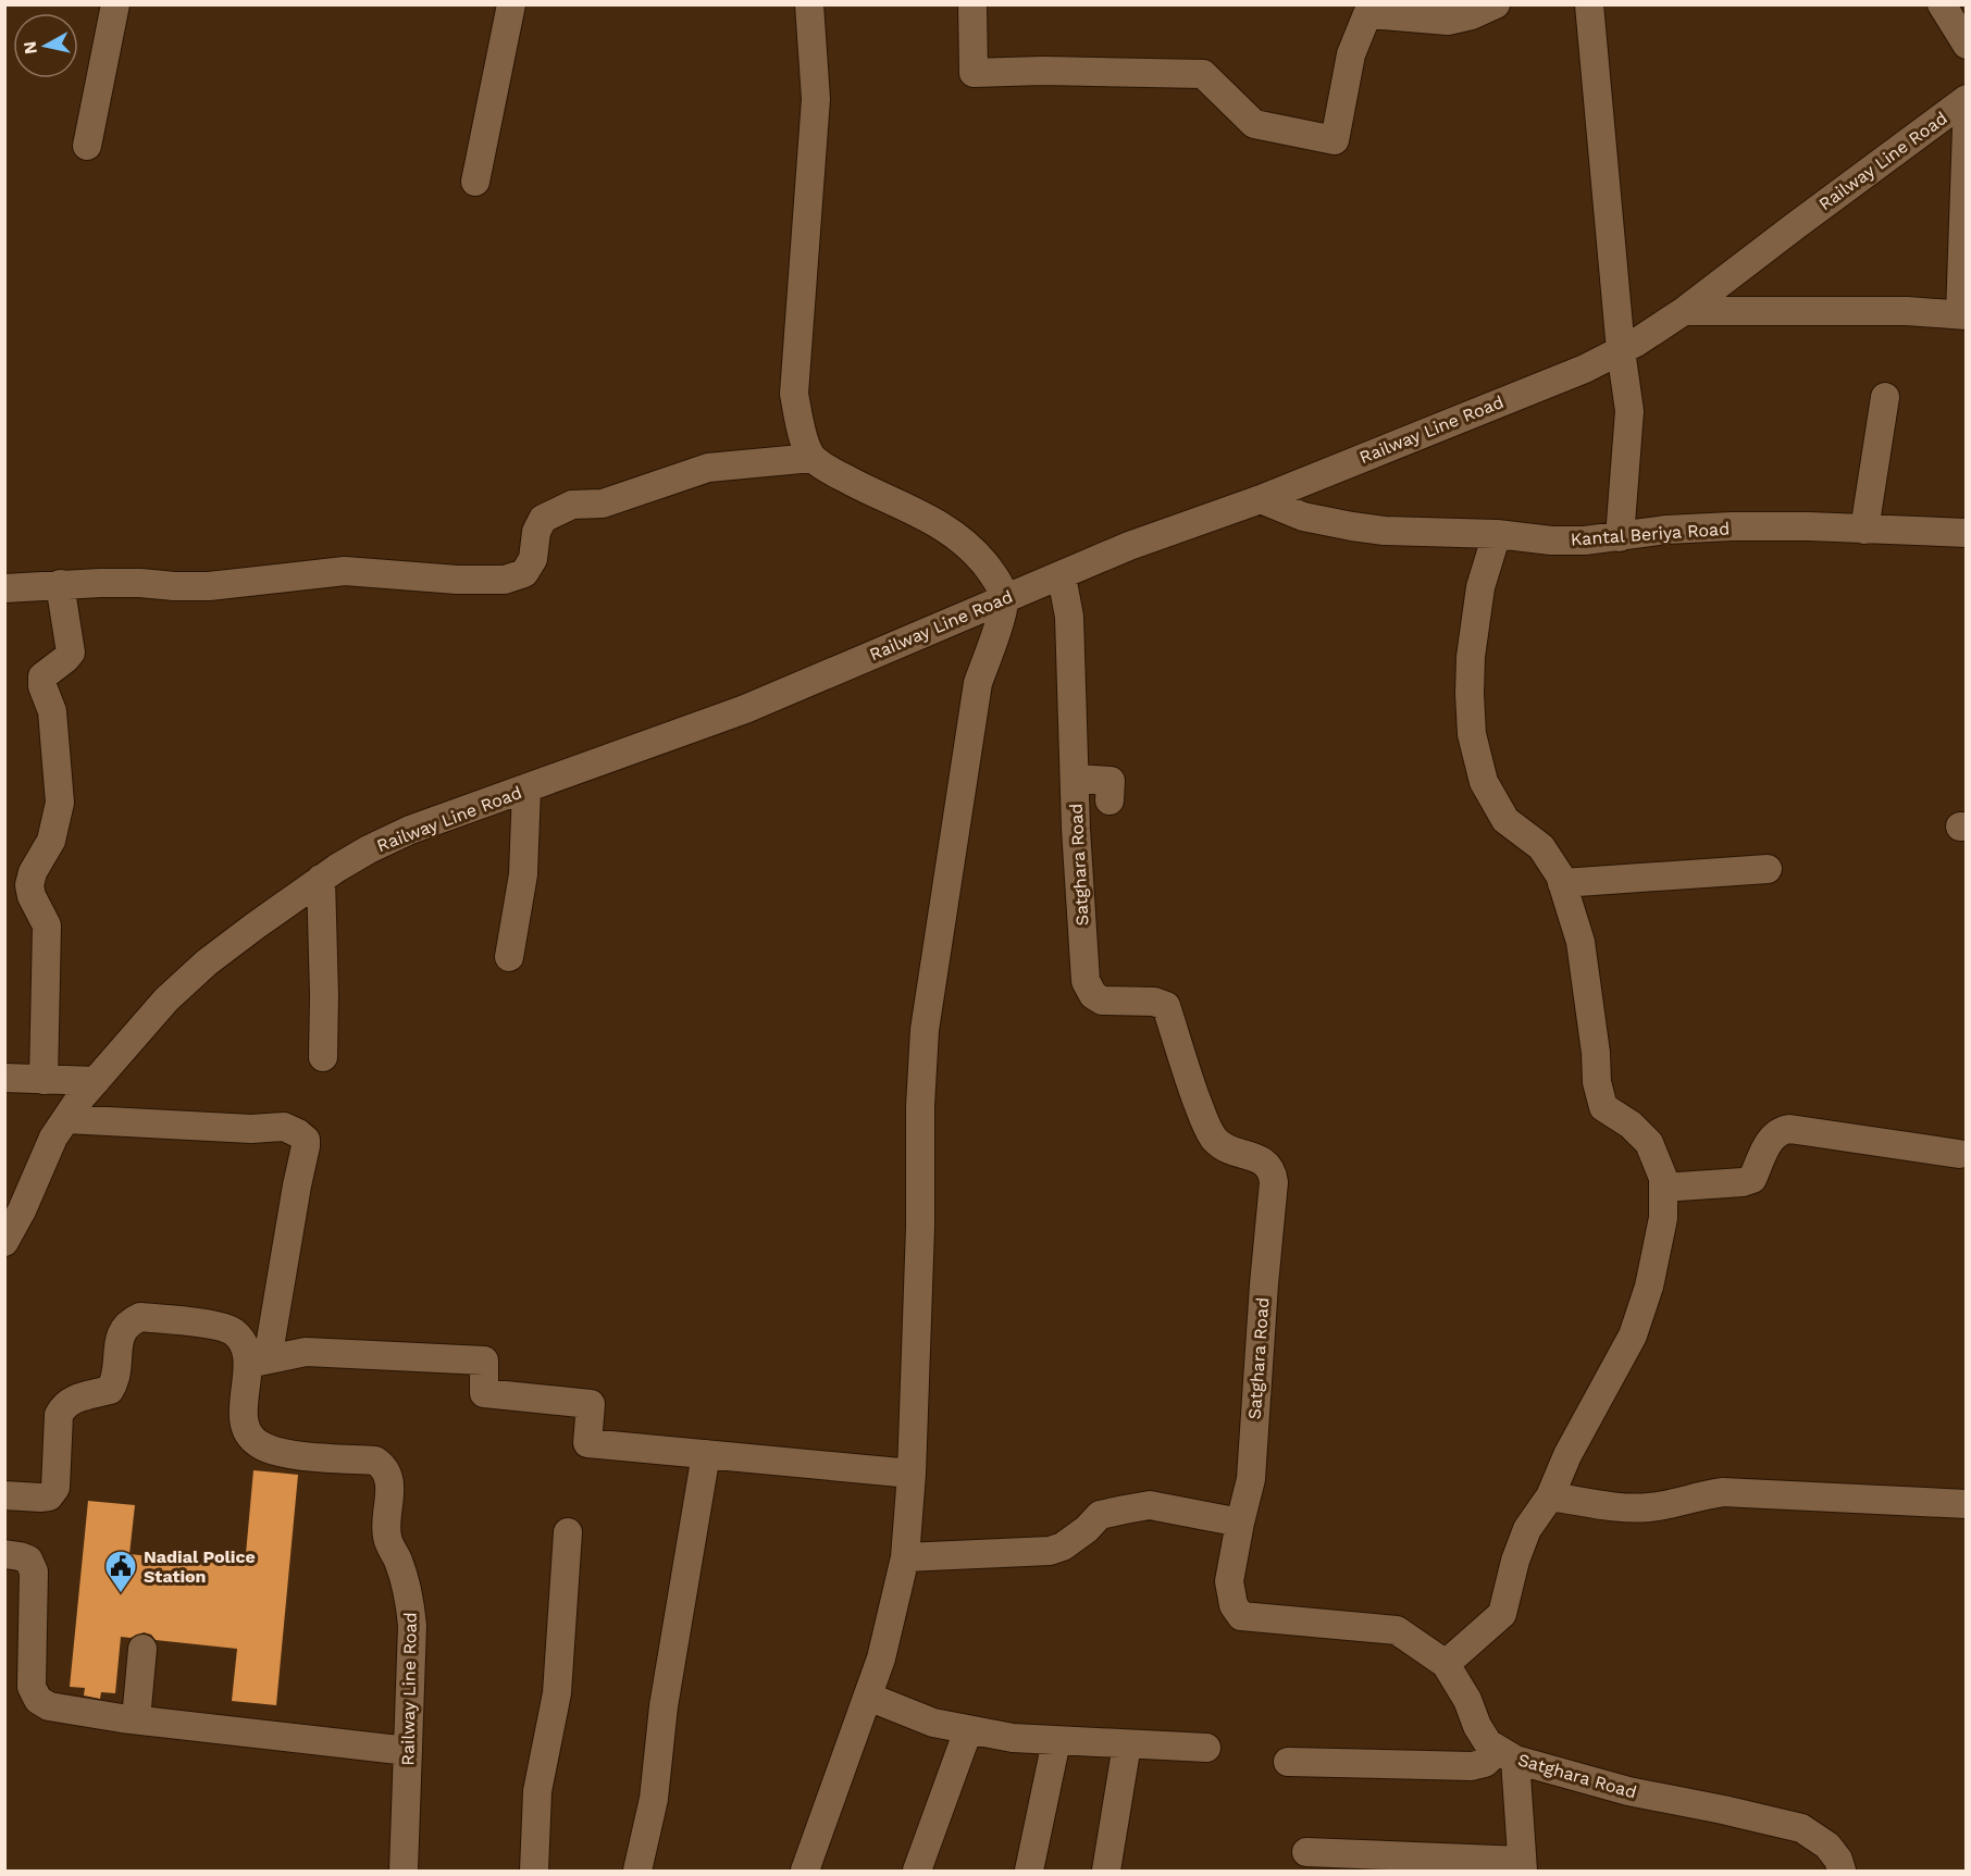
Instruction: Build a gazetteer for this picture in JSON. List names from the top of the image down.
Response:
{
  "streets": {
    "street": ["Railway Line Road", "Kantal Beriya Road", "Satghara Road"]
  },
  "crossings": [
    ["Railway Line Road", "Kantal Beriya Road"],
    ["Railway Line Road", "Satghara Road"]
  ],
  "places": {
    "public building": ["Nadial Police Station"]
  },
  "north": "left"
}
